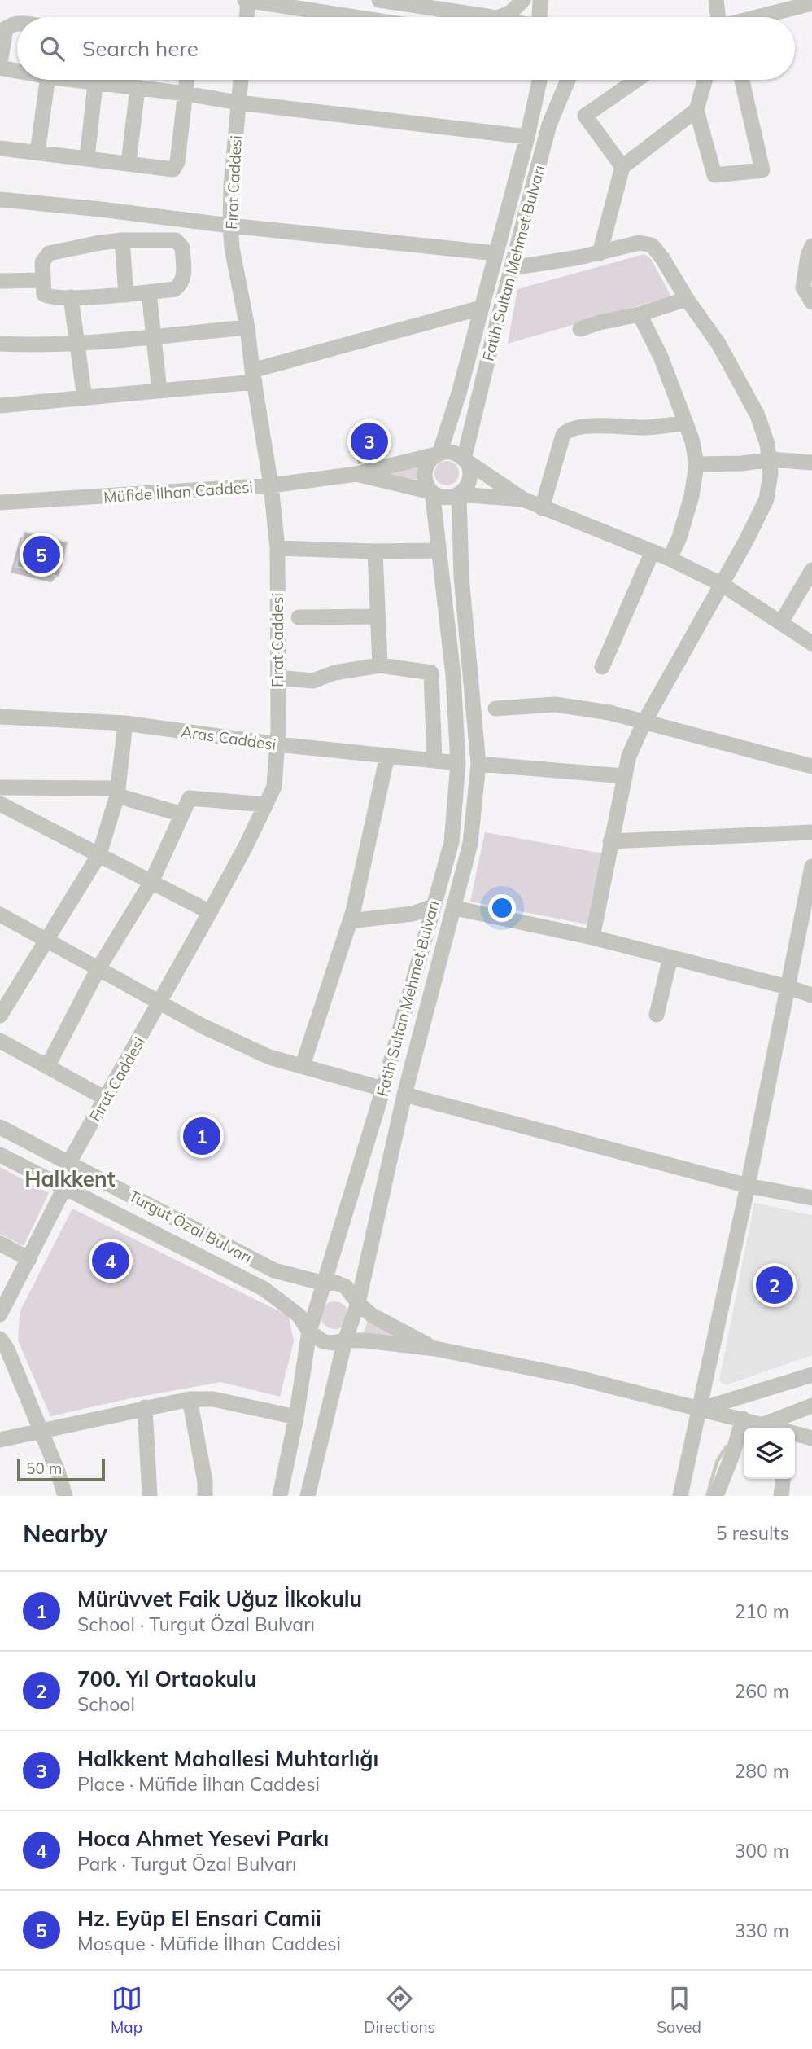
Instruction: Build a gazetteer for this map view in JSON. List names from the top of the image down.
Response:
{
  "streets": {
    "street": [
      "Fırat Caddesi",
      "Fatih Sultan Mehmet Bulvarı",
      "Müfide İlhan Caddesi",
      "Aras Caddesi",
      "Turgut Özal Bulvarı"
    ]
  },
  "crossings": [
    ["Fırat Caddesi", "Müfide İlhan Caddesi"],
    ["Fırat Caddesi", "Aras Caddesi"],
    ["Fırat Caddesi", "Turgut Özal Bulvarı"],
    ["Fatih Sultan Mehmet Bulvarı", "Aras Caddesi"],
    ["Fatih Sultan Mehmet Bulvarı", "Turgut Özal Bulvarı"]
  ],
  "districts": ["Halkkent"],
  "scale_bar": "50 m",
  "page": {
    "search": "Search here",
    "pins": [
      "3",
      "5",
      "1",
      "4",
      "2"
    ],
    "scale": "50 m",
    "heading": ["Nearby", "5 results"],
    "list": [
      {
        "mark": "1",
        "name": "Mürüvvet Faik Uğuz İlkokulu",
        "note": "School · Turgut Özal Bulvarı",
        "value": "210 m"
      },
      {
        "mark": "2",
        "name": "700. Yıl Ortaokulu",
        "note": "School",
        "value": "260 m"
      },
      {
        "mark": "3",
        "name": "Halkkent Mahallesi Muhtarlığı",
        "note": "Place · Müfide İlhan Caddesi",
        "value": "280 m"
      },
      {
        "mark": "4",
        "name": "Hoca Ahmet Yesevi Parkı",
        "note": "Park · Turgut Özal Bulvarı",
        "value": "300 m"
      },
      {
        "mark": "5",
        "name": "Hz. Eyüp El Ensari Camii",
        "note": "Mosque · Müfide İlhan Caddesi",
        "value": "330 m"
      }
    ],
    "nav": ["Map", "Directions", "Saved"]
  }
}
